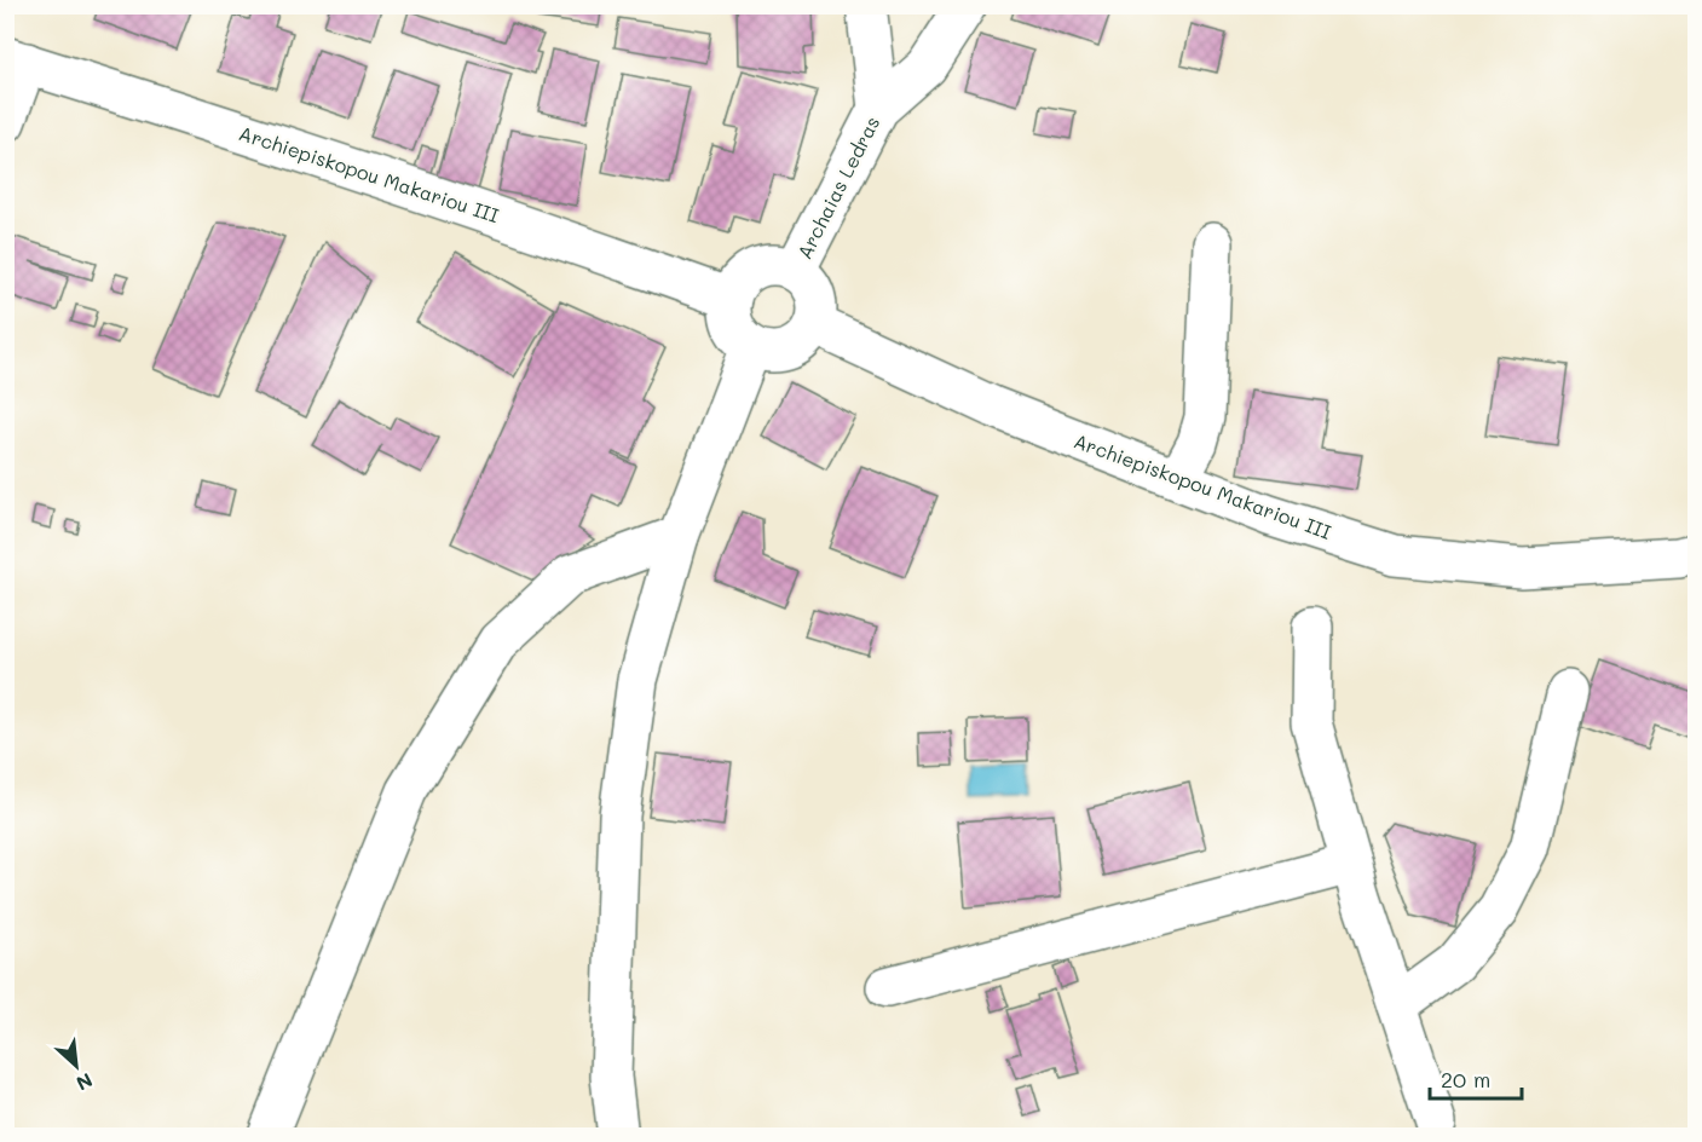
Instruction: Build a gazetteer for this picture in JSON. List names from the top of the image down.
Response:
{
  "streets": {
    "street": ["Archiepiskopou Makariou III", "Archaias Ledras"]
  },
  "crossings": [
    ["Archiepiskopou Makariou III", "Archaias Ledras"]
  ],
  "scale_bar": "20 m",
  "north": "bottom right"
}
